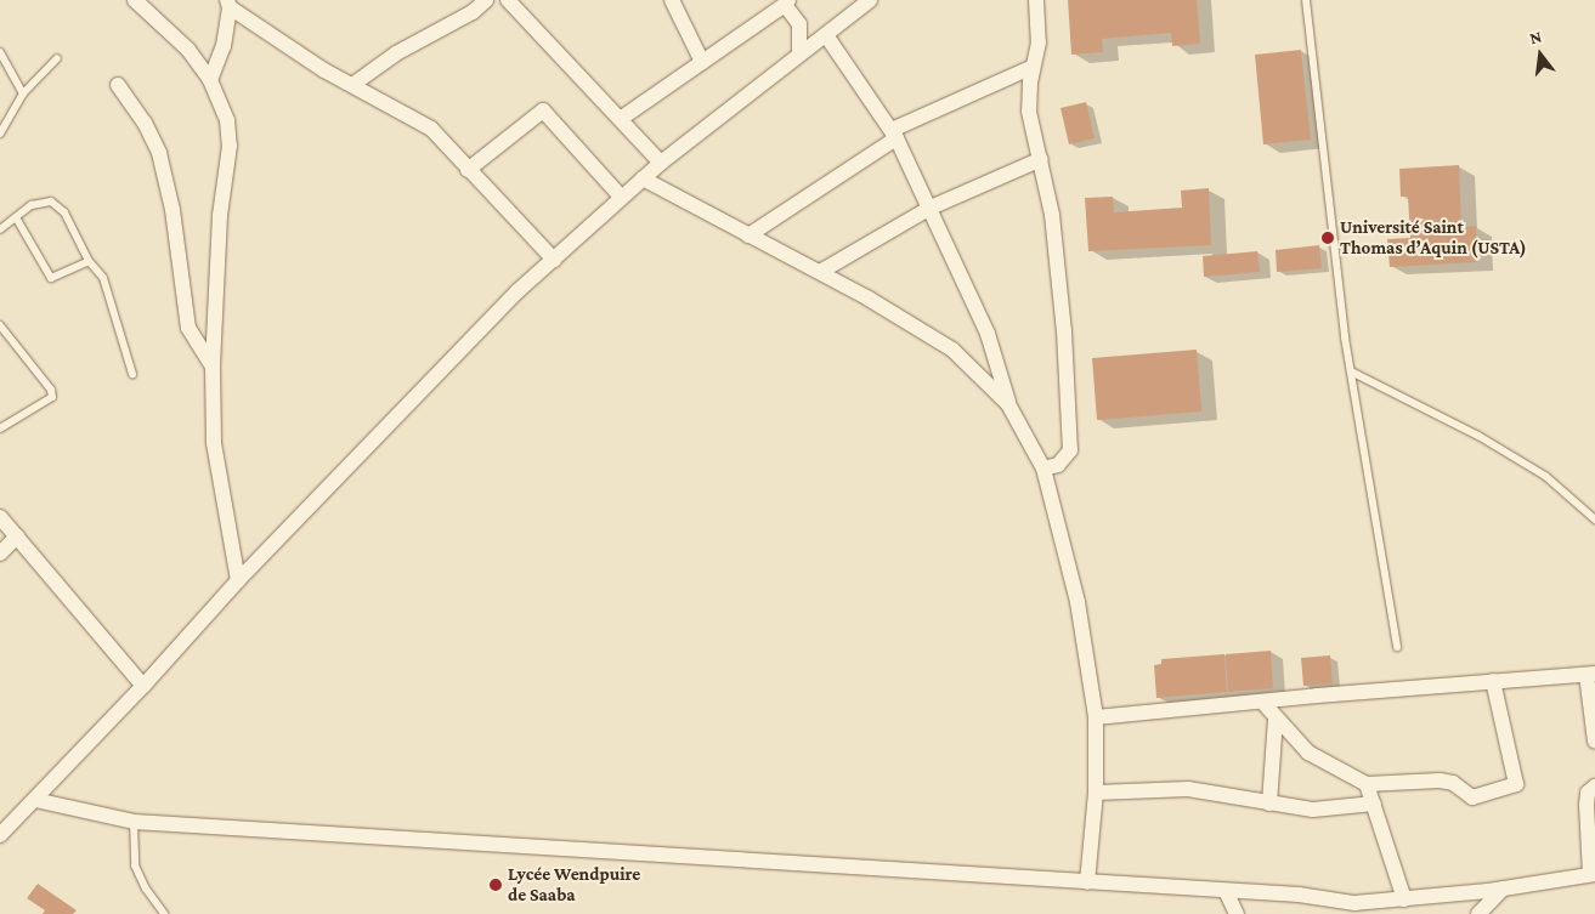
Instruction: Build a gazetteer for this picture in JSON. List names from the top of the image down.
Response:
{
  "places": ["Université Saint Thomas d’Aquin (USTA)", "Lycée Wendpuire de Saaba"],
  "north": "top"
}
